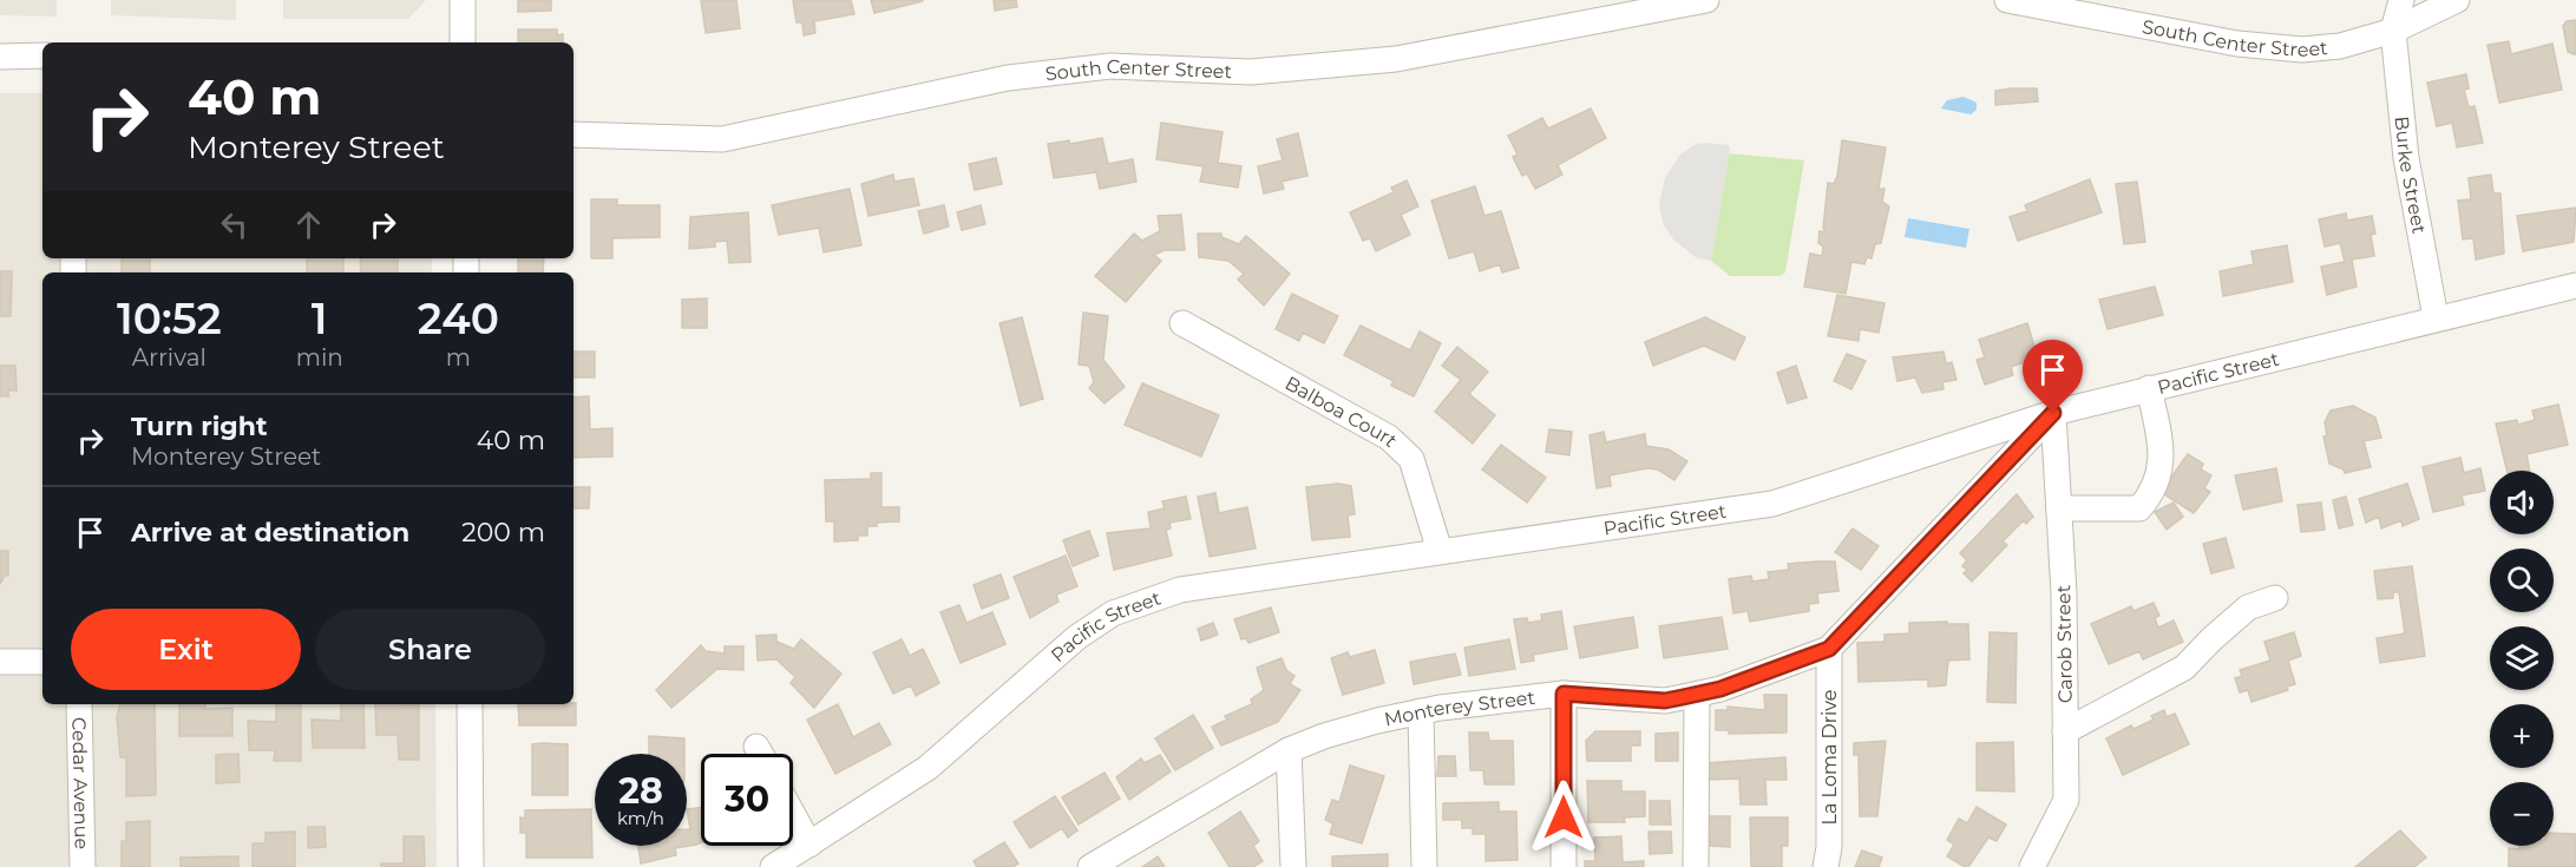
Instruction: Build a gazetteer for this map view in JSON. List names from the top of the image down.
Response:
{
  "streets": {
    "street": [
      "South Center Street",
      "Burke Street",
      "Pacific Street",
      "Balboa Court",
      "Carob Street",
      "Monterey Street",
      "La Loma Drive",
      "Cedar Avenue"
    ]
  },
  "crossings": [
    ["South Center Street", "Burke Street"],
    ["Burke Street", "Pacific Street"],
    ["Pacific Street", "Balboa Court"],
    ["Pacific Street", "Carob Street"],
    ["Pacific Street", "Monterey Street"],
    ["Carob Street", "Monterey Street"],
    ["Monterey Street", "La Loma Drive"]
  ],
  "page": {
    "turn": ["40 m", "Monterey Street"],
    "eta": [
      "10:52",
      "Arrival",
      "1",
      "min",
      "240",
      "m"
    ],
    "list": [
      {
        "name": "Turn right",
        "note": "Monterey Street",
        "value": "40 m"
      },
      {
        "name": "Arrive at destination",
        "value": "200 m"
      }
    ],
    "map_buttons": ["+", "−"],
    "buttons": ["Exit", "Share"],
    "speed": "28 km/h",
    "limit": "30"
  }
}
